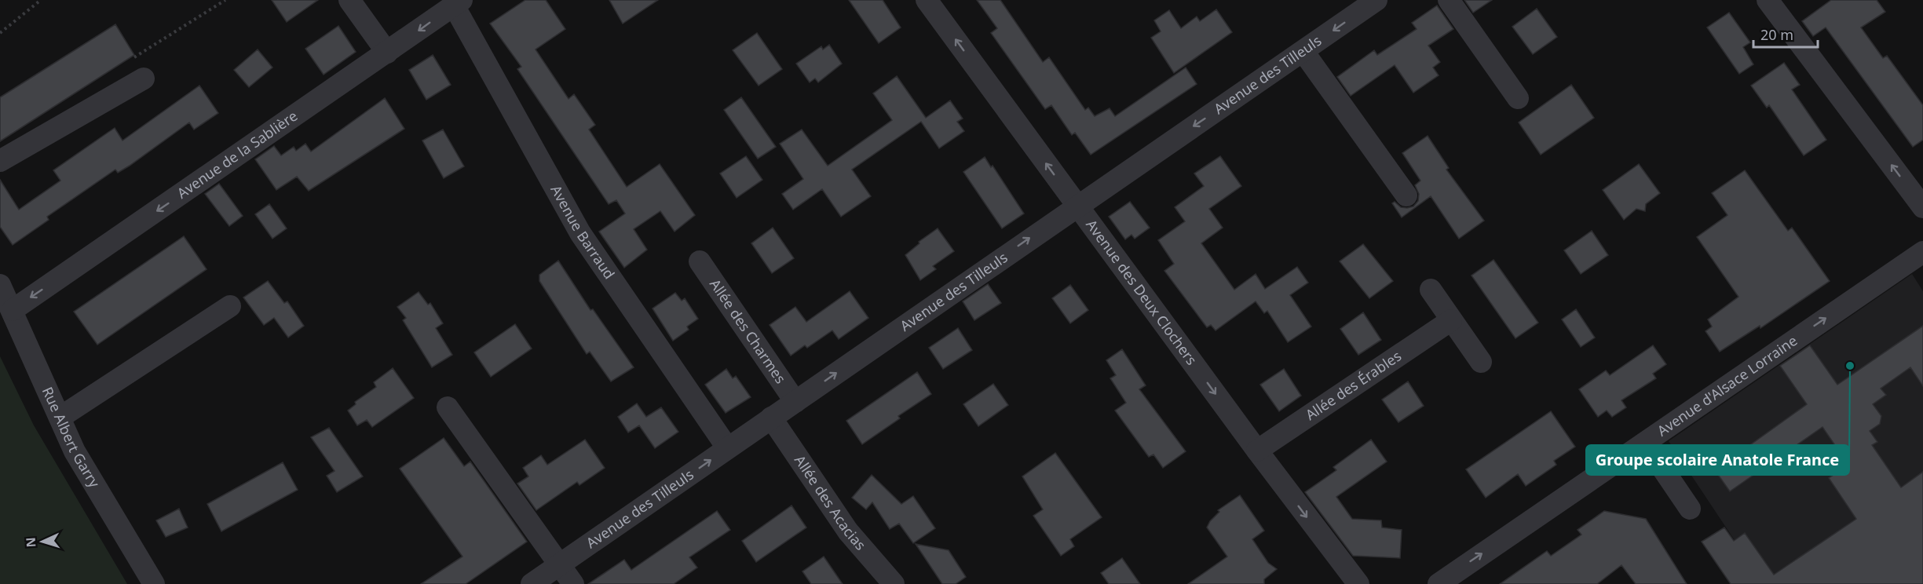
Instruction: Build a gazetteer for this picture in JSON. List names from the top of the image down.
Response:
{
  "streets": {
    "street": [
      "Avenue des Tilleuls",
      "Avenue de la Sablière",
      "Avenue Barraud",
      "Avenue des Deux Clochers",
      "Allée des Charmes",
      "Allée des Érables",
      "Avenue d'Alsace Lorraine",
      "Rue Albert Garry",
      "Allée des Acacias"
    ]
  },
  "crossings": [
    ["Avenue des Tilleuls", "Avenue Barraud"],
    ["Avenue des Tilleuls", "Avenue des Deux Clochers"],
    ["Avenue des Tilleuls", "Allée des Charmes"],
    ["Avenue des Tilleuls", "Allée des Acacias"],
    ["Avenue de la Sablière", "Avenue Barraud"],
    ["Avenue de la Sablière", "Rue Albert Garry"],
    ["Avenue des Deux Clochers", "Allée des Érables"]
  ],
  "one_way": ["Avenue d'Alsace Lorraine"],
  "places": ["Groupe scolaire Anatole France"],
  "scale_bar": "20 m",
  "north": "left"
}
